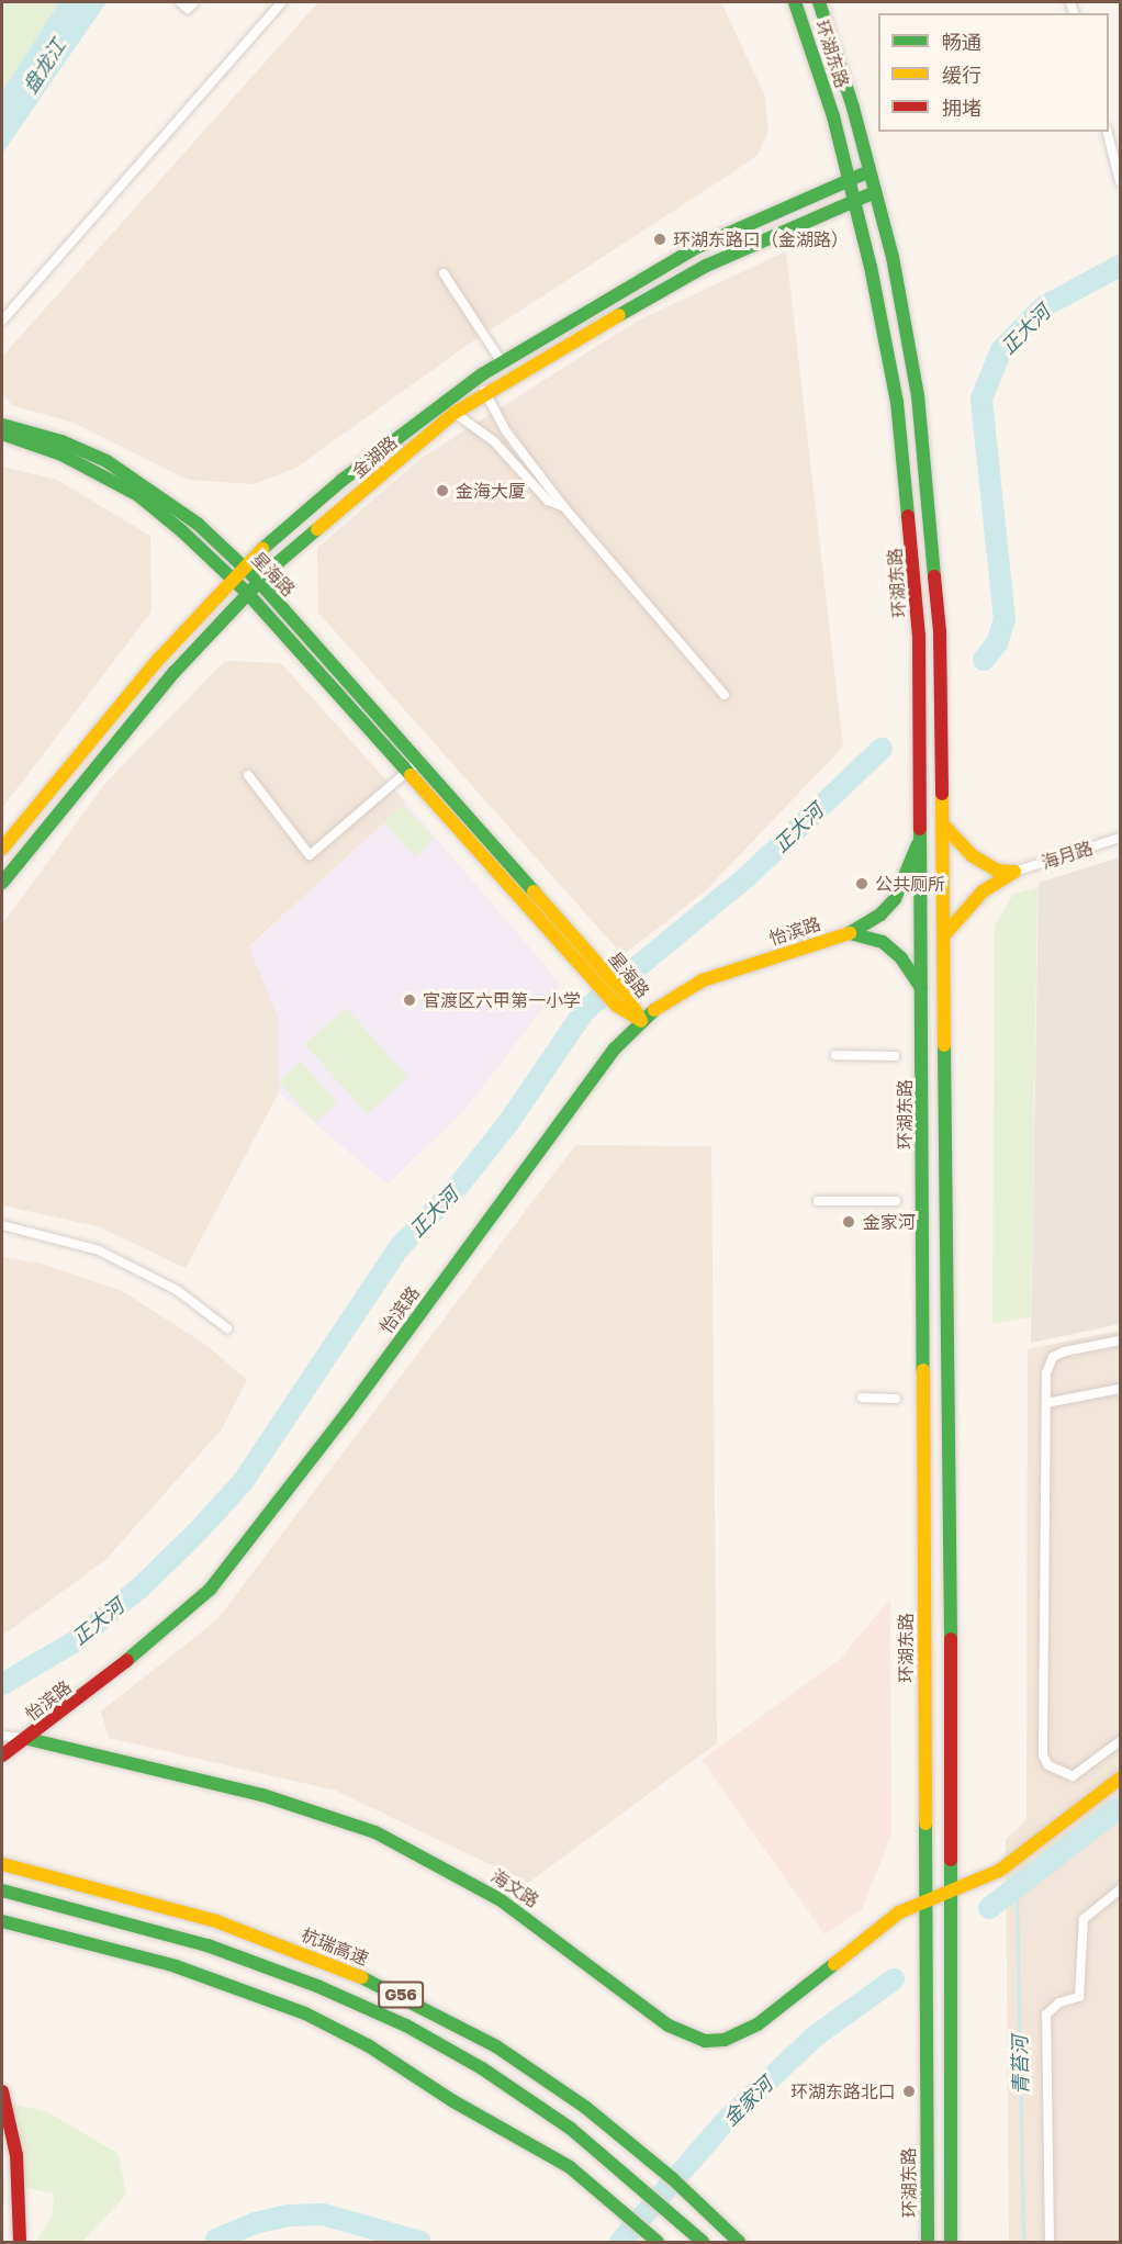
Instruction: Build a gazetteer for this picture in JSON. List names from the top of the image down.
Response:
{
  "streets": {
    "main road": [
      "环湖东路",
      "金湖路",
      "星海路",
      "怡滨路",
      "海文路",
      "杭瑞高速",
      "G56"
    ],
    "street": ["海月路"]
  },
  "crossings": [
    ["环湖东路", "金湖路"],
    ["环湖东路", "怡滨路"],
    ["环湖东路", "海文路"],
    ["金湖路", "星海路"],
    ["星海路", "怡滨路"],
    ["怡滨路", "海文路"]
  ],
  "water": [
    "盘龙江",
    "正大河",
    "青苔河",
    "金家河"
  ],
  "places": [
    "环湖东路口（金湖路）",
    "金海大厦",
    "公共厕所",
    "官渡区六甲第一小学",
    "金家河",
    "环湖东路北口"
  ],
  "legend": ["畅通", "缓行", "拥堵"]
}
